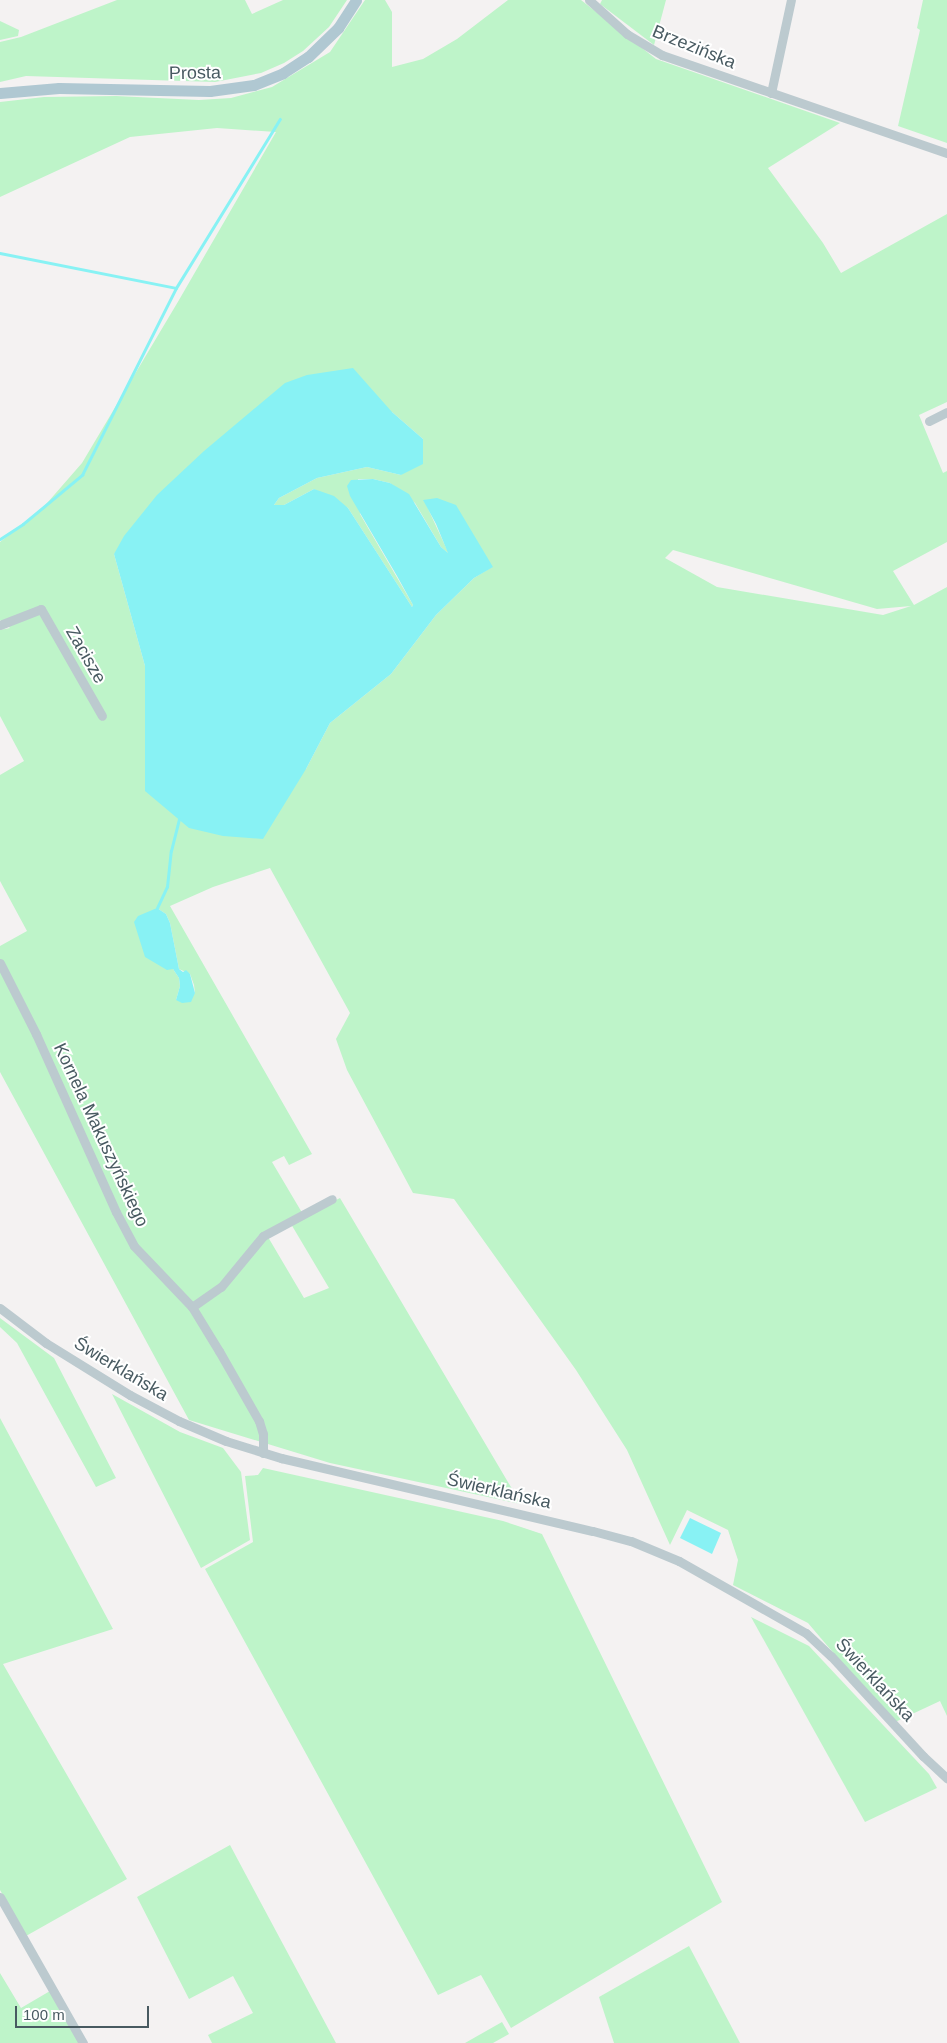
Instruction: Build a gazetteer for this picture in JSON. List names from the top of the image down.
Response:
{
  "streets": {
    "main road": ["Prosta"],
    "street": [
      "Brzezińska",
      "Zacisze",
      "Kornela Makuszyńskiego",
      "Świerklańska"
    ]
  },
  "crossings": [
    ["Kornela Makuszyńskiego", "Świerklańska"]
  ],
  "scale_bar": "100 m"
}
